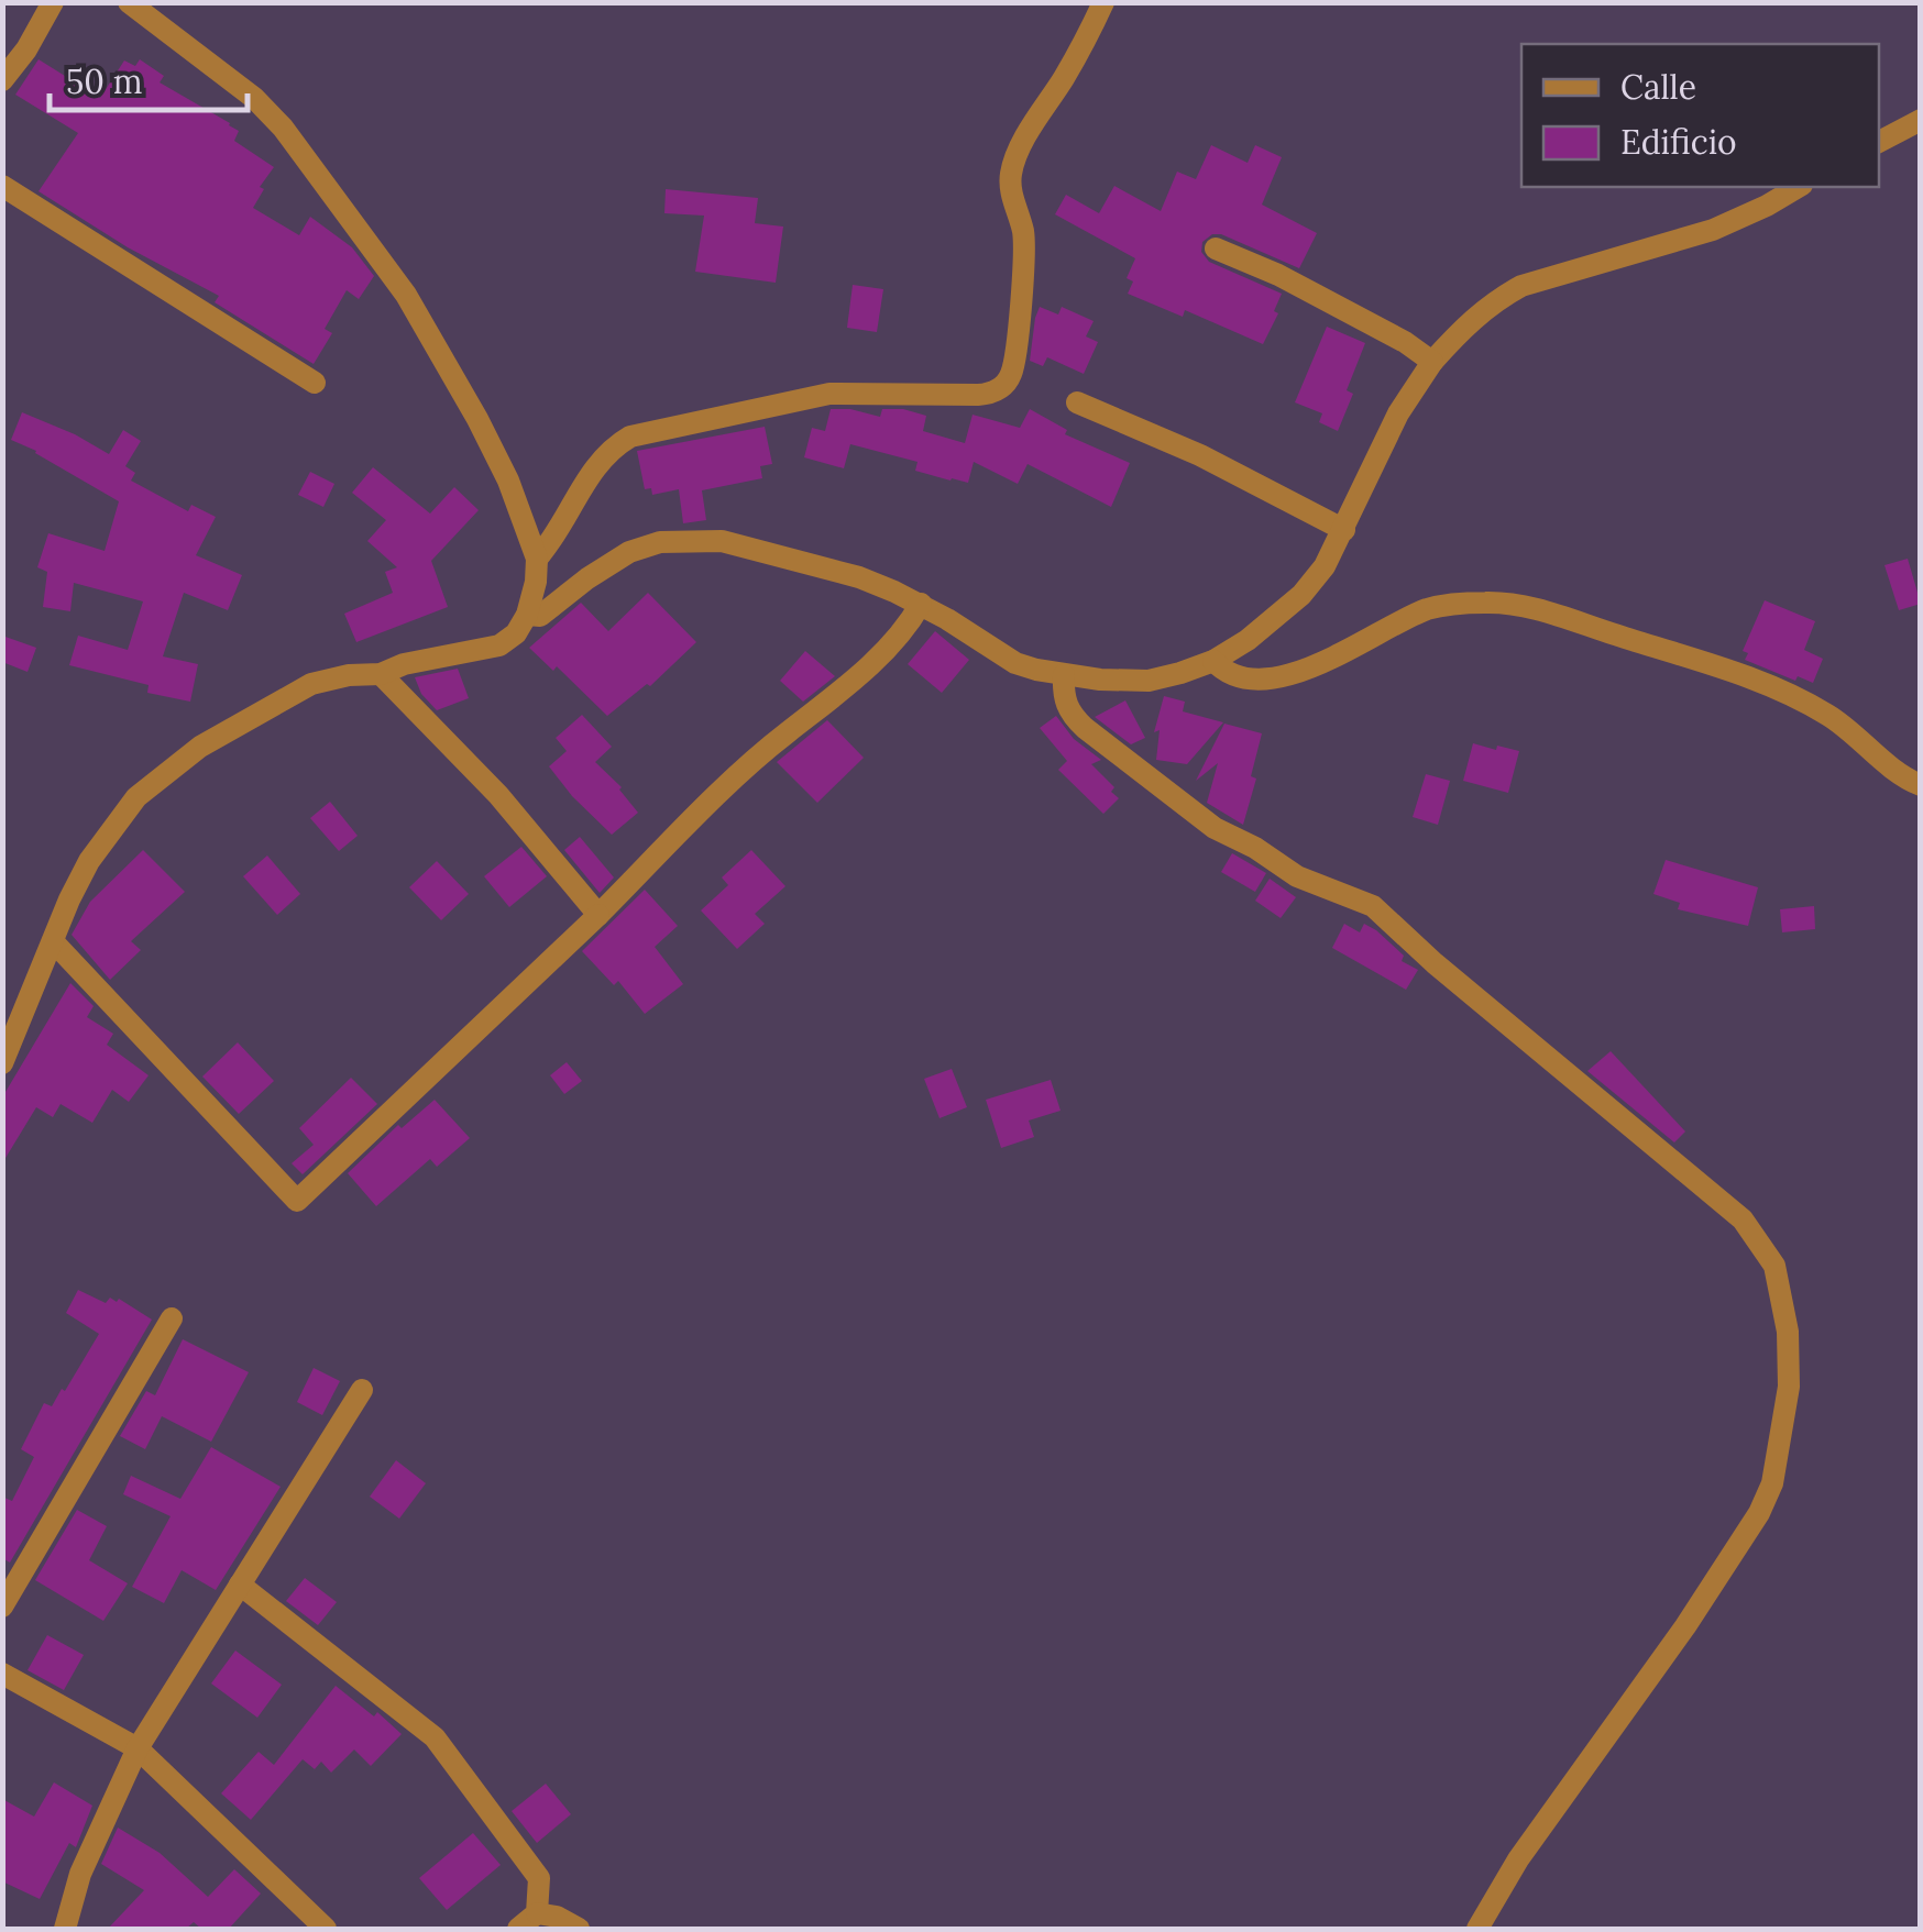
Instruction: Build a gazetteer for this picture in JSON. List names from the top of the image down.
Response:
{
  "legend": ["Calle", "Edificio"],
  "scale_bar": "50 m"
}
